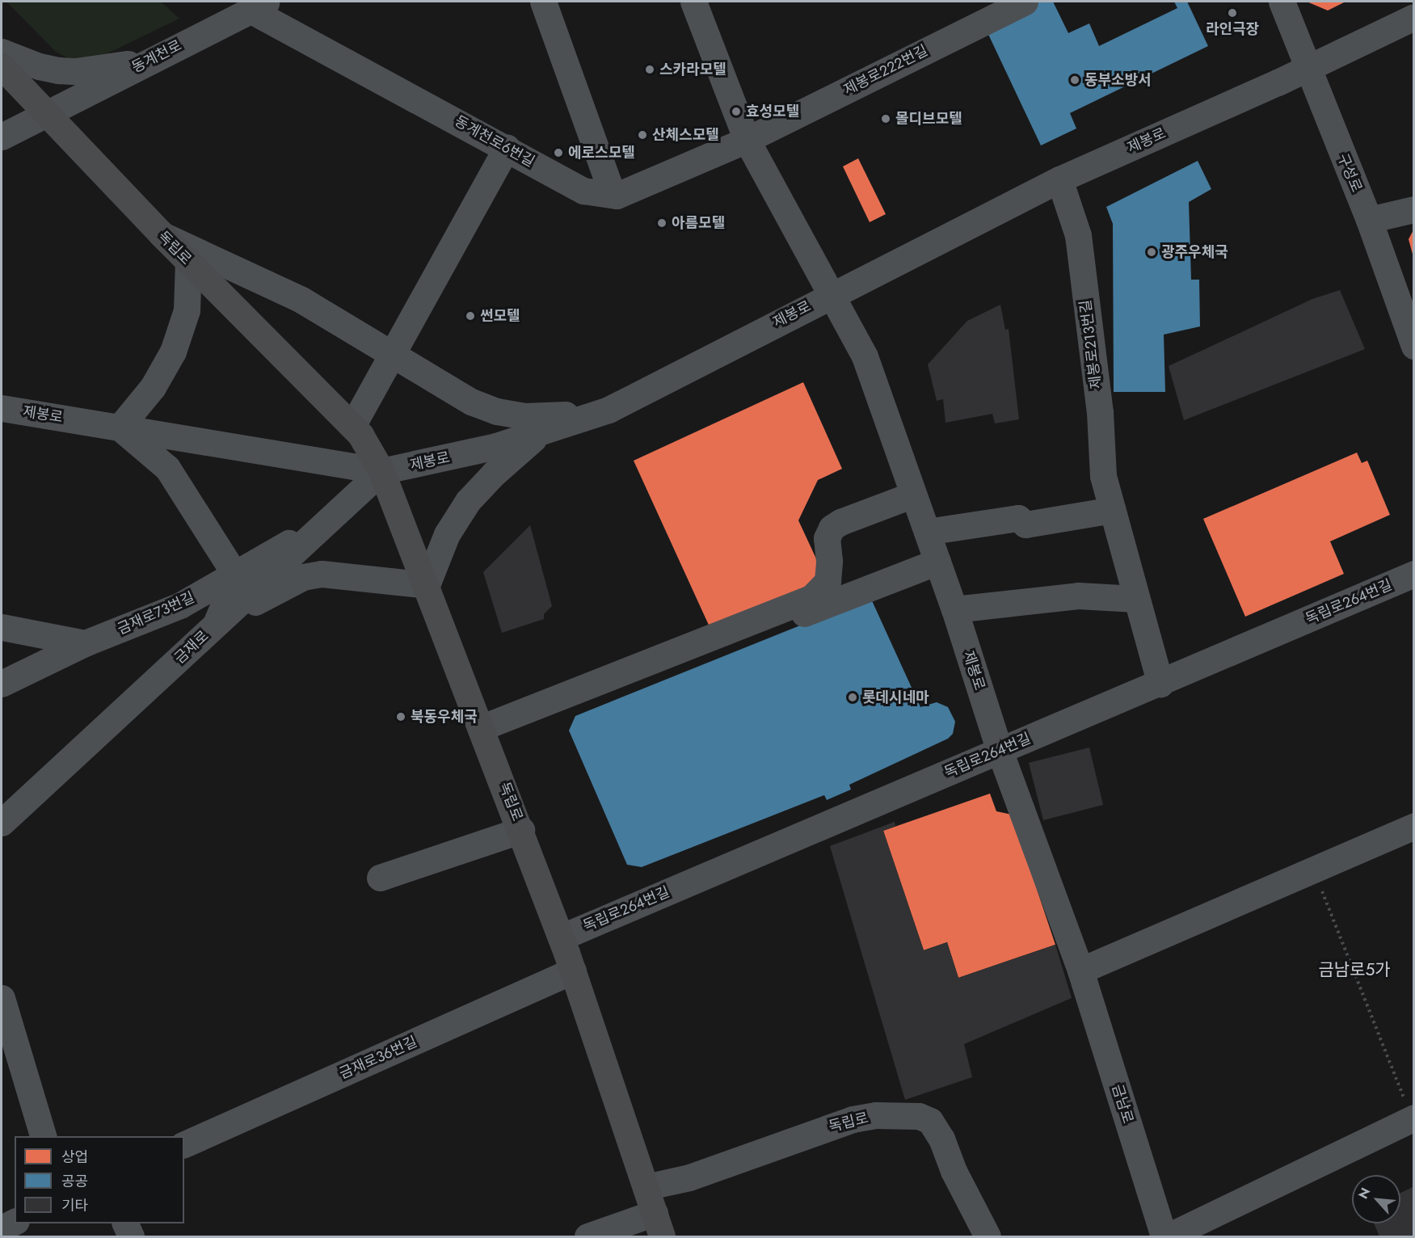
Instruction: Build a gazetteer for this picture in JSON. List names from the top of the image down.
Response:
{
  "streets": {
    "main road": ["독립로"],
    "street": [
      "동계천로",
      "제봉로222번길",
      "제봉로",
      "동계천로6번길",
      "구성로",
      "제봉로213번길",
      "독립로264번길",
      "금재로73번길",
      "금재로",
      "금재로36번길",
      "금남로"
    ]
  },
  "crossings": [
    ["동계천로", "동계천로6번길"],
    ["동계천로", "독립로"],
    ["제봉로", "구성로"],
    ["제봉로", "독립로"],
    ["제봉로", "제봉로213번길"],
    ["제봉로", "독립로264번길"],
    ["제봉로", "금재로"],
    ["제봉로", "금남로"],
    ["독립로", "독립로264번길"],
    ["독립로", "금재로"],
    ["독립로", "금재로36번길"],
    ["제봉로213번길", "독립로264번길"],
    ["독립로264번길", "금남로"],
    ["금재로73번길", "금재로"]
  ],
  "districts": ["금남로5가"],
  "places": [
    "라인극장",
    "스카라모텔",
    "동부소방서",
    "효성모텔",
    "몰디브모텔",
    "산체스모텔",
    "에로스모텔",
    "아름모텔",
    "광주우체국",
    "썬모텔",
    "롯데시네마",
    "북동우체국"
  ],
  "legend": ["상업", "공공", "기타"],
  "north": "top left"
}
